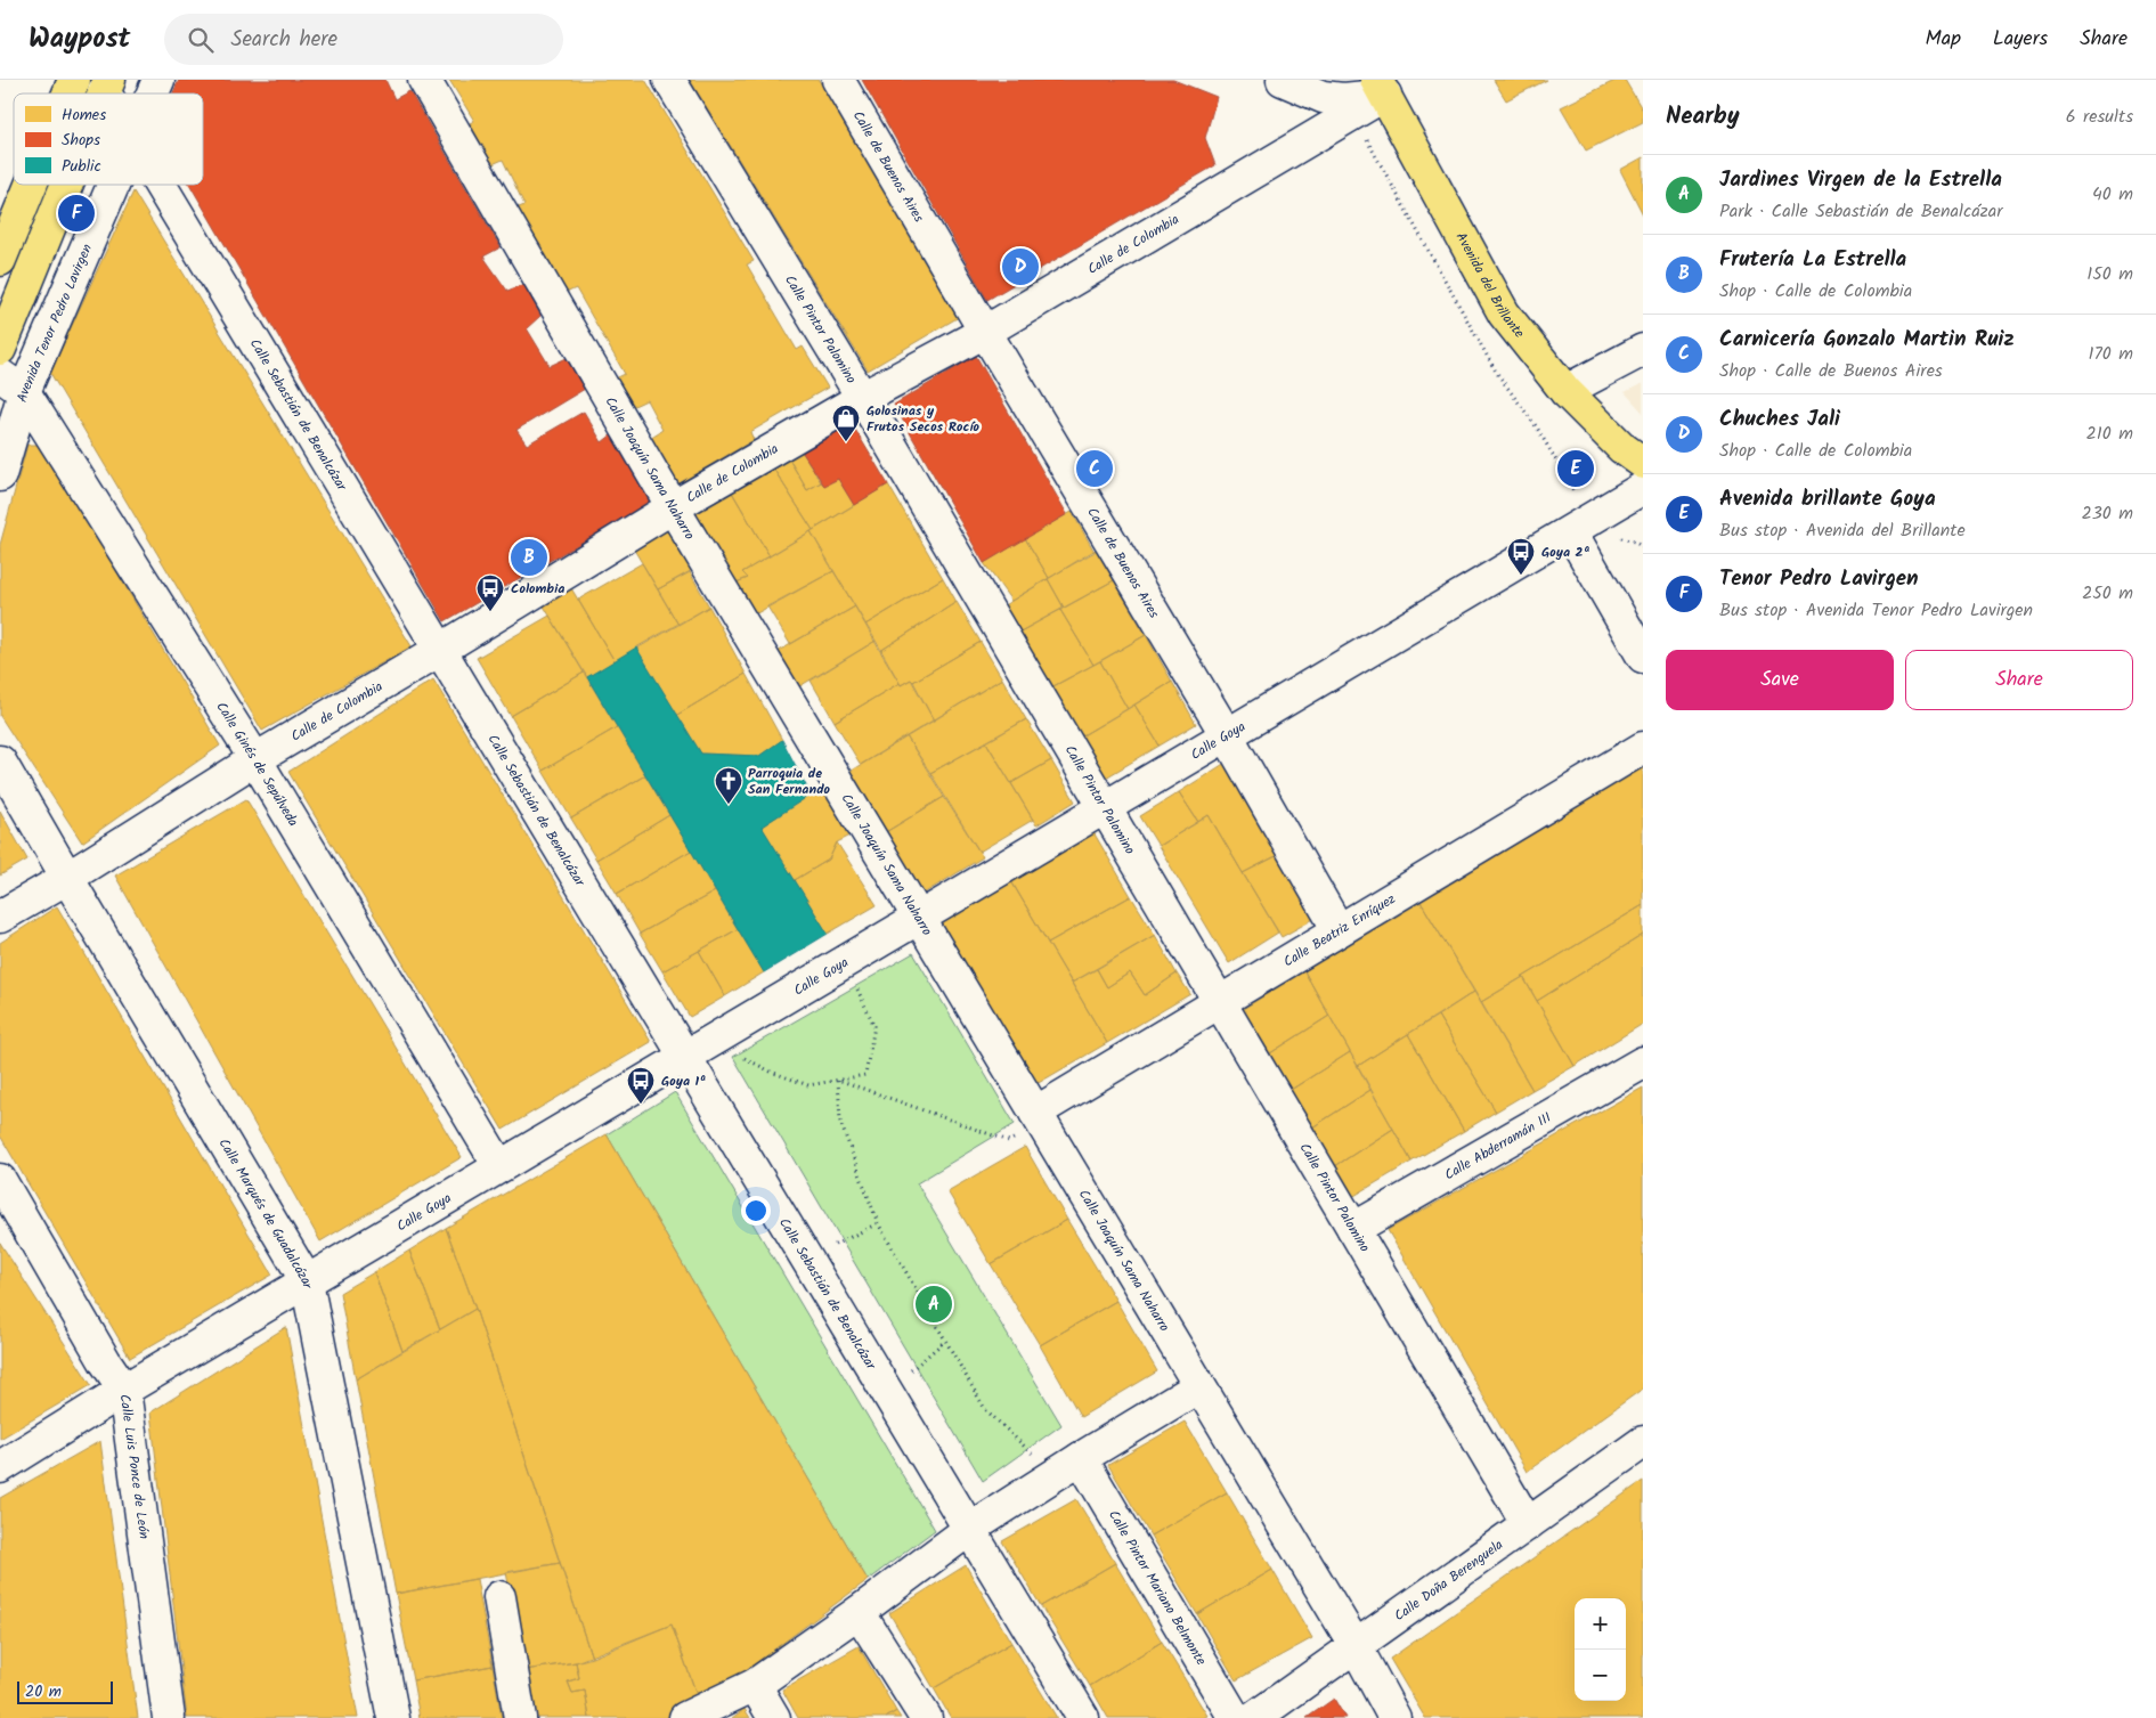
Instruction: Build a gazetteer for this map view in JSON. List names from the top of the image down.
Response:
{
  "streets": {
    "main road": ["Avenida del Brillante"],
    "street": [
      "Calle de Buenos Aires",
      "Calle de Colombia",
      "Avenida Tenor Pedro Lavirgen",
      "Calle Pintor Palomino",
      "Calle Sebastián de Benalcázar",
      "Calle Joaquín Sama Naharro",
      "Calle Goya",
      "Calle Ginés de Sepúlveda",
      "Calle Beatriz Enríquez",
      "Calle Abderramán III",
      "Calle Marqués de Guadalcázar",
      "Calle Luis Ponce de León",
      "Calle Doña Berenguela",
      "Calle Pintor Mariano Belmonte"
    ]
  },
  "crossings": [
    ["Calle de Buenos Aires", "Calle de Colombia"],
    ["Calle de Buenos Aires", "Calle Goya"],
    ["Calle de Buenos Aires", "Calle Beatriz Enríquez"],
    ["Calle de Colombia", "Avenida del Brillante"],
    ["Calle de Colombia", "Calle Pintor Palomino"],
    ["Calle de Colombia", "Calle Sebastián de Benalcázar"],
    ["Calle de Colombia", "Calle Joaquín Sama Naharro"],
    ["Calle de Colombia", "Calle Ginés de Sepúlveda"],
    ["Calle de Colombia", "Calle Marqués de Guadalcázar"],
    ["Avenida Tenor Pedro Lavirgen", "Calle Ginés de Sepúlveda"],
    ["Calle Pintor Palomino", "Calle Goya"],
    ["Calle Pintor Palomino", "Calle Beatriz Enríquez"],
    ["Calle Pintor Palomino", "Calle Abderramán III"],
    ["Calle Pintor Palomino", "Calle Doña Berenguela"],
    ["Calle Sebastián de Benalcázar", "Calle Goya"],
    ["Calle Joaquín Sama Naharro", "Calle Goya"],
    ["Calle Joaquín Sama Naharro", "Calle Beatriz Enríquez"],
    ["Calle Joaquín Sama Naharro", "Calle Doña Berenguela"],
    ["Calle Goya", "Calle Ginés de Sepúlveda"],
    ["Calle Goya", "Calle Marqués de Guadalcázar"],
    ["Calle Goya", "Calle Luis Ponce de León"]
  ],
  "places": {
    "shop": ["Golosinas y Frutos Secos Rocío"],
    "bus stop": ["Goya 2ª", "Colombia", "Goya 1ª"],
    "church": ["Parroquia de San Fernando"]
  },
  "legend": ["Homes", "Shops", "Public"],
  "scale_bar": "20 m",
  "page": {
    "header": "Waypost",
    "search": "Search here",
    "nav": ["Map", "Layers", "Share"],
    "heading": ["Nearby", "6 results"],
    "list": [
      {
        "mark": "A",
        "name": "Jardines Virgen de la Estrella",
        "note": "Park · Calle Sebastián de Benalcázar",
        "value": "40 m"
      },
      {
        "mark": "B",
        "name": "Frutería La Estrella",
        "note": "Shop · Calle de Colombia",
        "value": "150 m"
      },
      {
        "mark": "C",
        "name": "Carnicería Gonzalo Martin Ruiz",
        "note": "Shop · Calle de Buenos Aires",
        "value": "170 m"
      },
      {
        "mark": "D",
        "name": "Chuches Jali",
        "note": "Shop · Calle de Colombia",
        "value": "210 m"
      },
      {
        "mark": "E",
        "name": "Avenida brillante Goya",
        "note": "Bus stop · Avenida del Brillante",
        "value": "230 m"
      },
      {
        "mark": "F",
        "name": "Tenor Pedro Lavirgen",
        "note": "Bus stop · Avenida Tenor Pedro Lavirgen",
        "value": "250 m"
      }
    ],
    "pins": [
      "F",
      "D",
      "C",
      "E",
      "B",
      "A"
    ],
    "buttons": ["Save", "Share"],
    "map_buttons": ["+", "−"],
    "scale": "20 m"
  }
}
